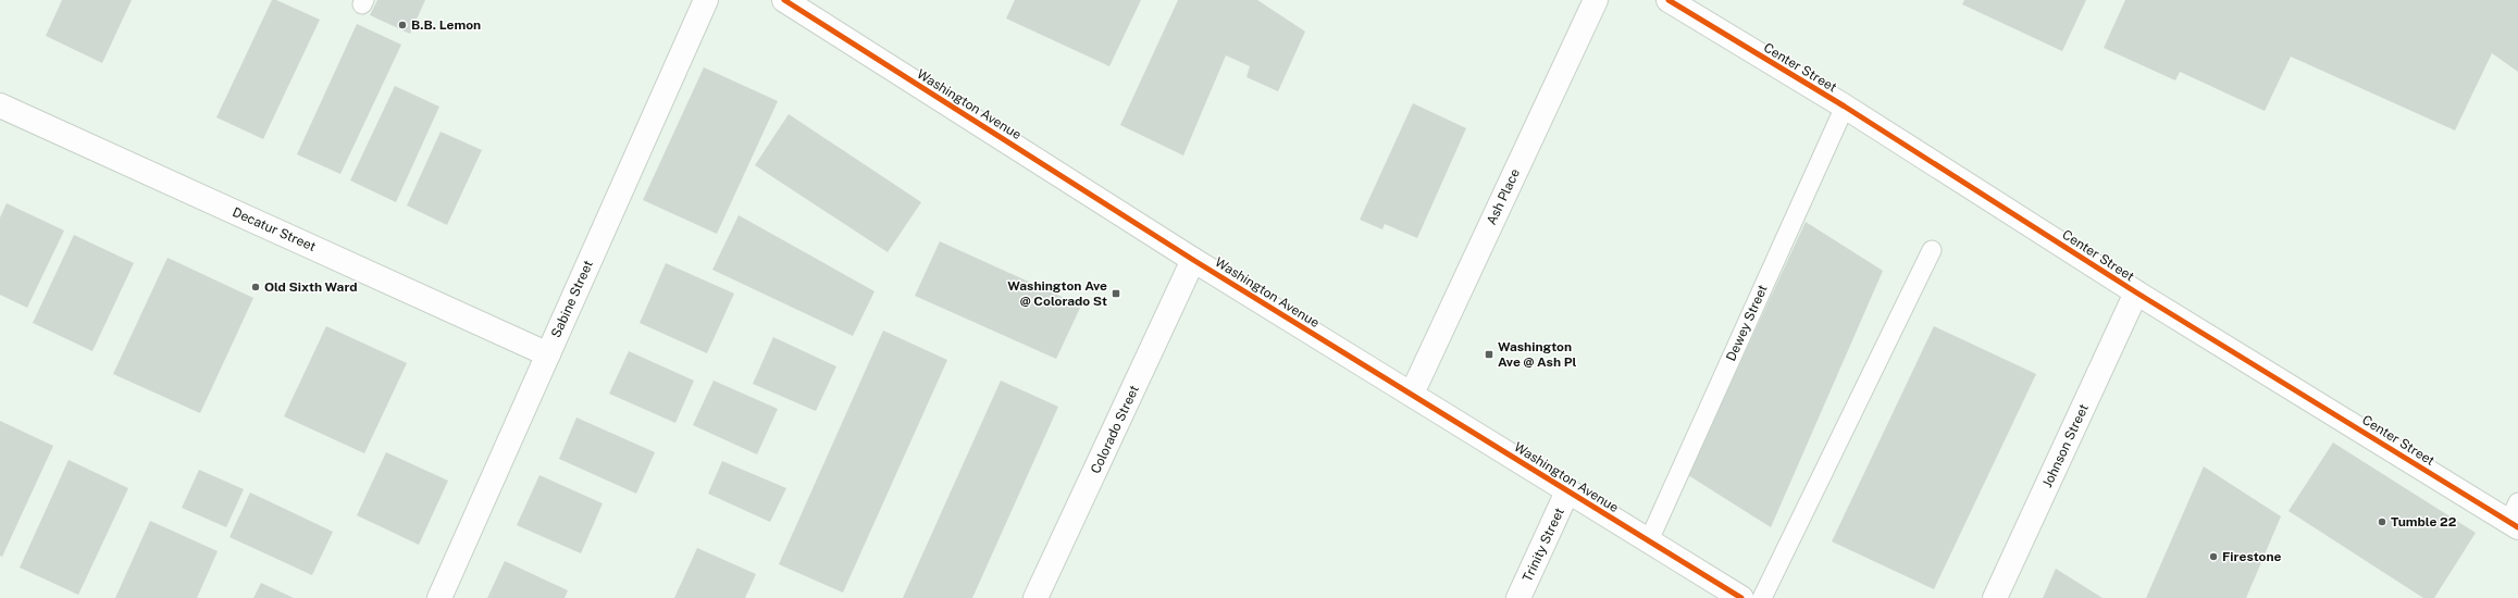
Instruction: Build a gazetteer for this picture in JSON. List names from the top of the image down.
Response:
{
  "streets": {
    "street": [
      "Center Street",
      "Washington Avenue",
      "Ash Place",
      "Decatur Street",
      "Sabine Street",
      "Colorado Street",
      "Johnson Street",
      "Trinity Street"
    ],
    "lane": ["Dewey Street"]
  },
  "crossings": [
    ["Center Street", "Dewey Street"],
    ["Center Street", "Johnson Street"],
    ["Washington Avenue", "Ash Place"],
    ["Washington Avenue", "Dewey Street"],
    ["Washington Avenue", "Colorado Street"],
    ["Washington Avenue", "Trinity Street"],
    ["Decatur Street", "Sabine Street"]
  ],
  "places": {
    "other": [
      "B.B. Lemon",
      "Old Sixth Ward",
      "Tumble 22",
      "Firestone"
    ],
    "transit": ["Washington Ave @ Colorado St", "Washington Ave @ Ash Pl"]
  }
}
